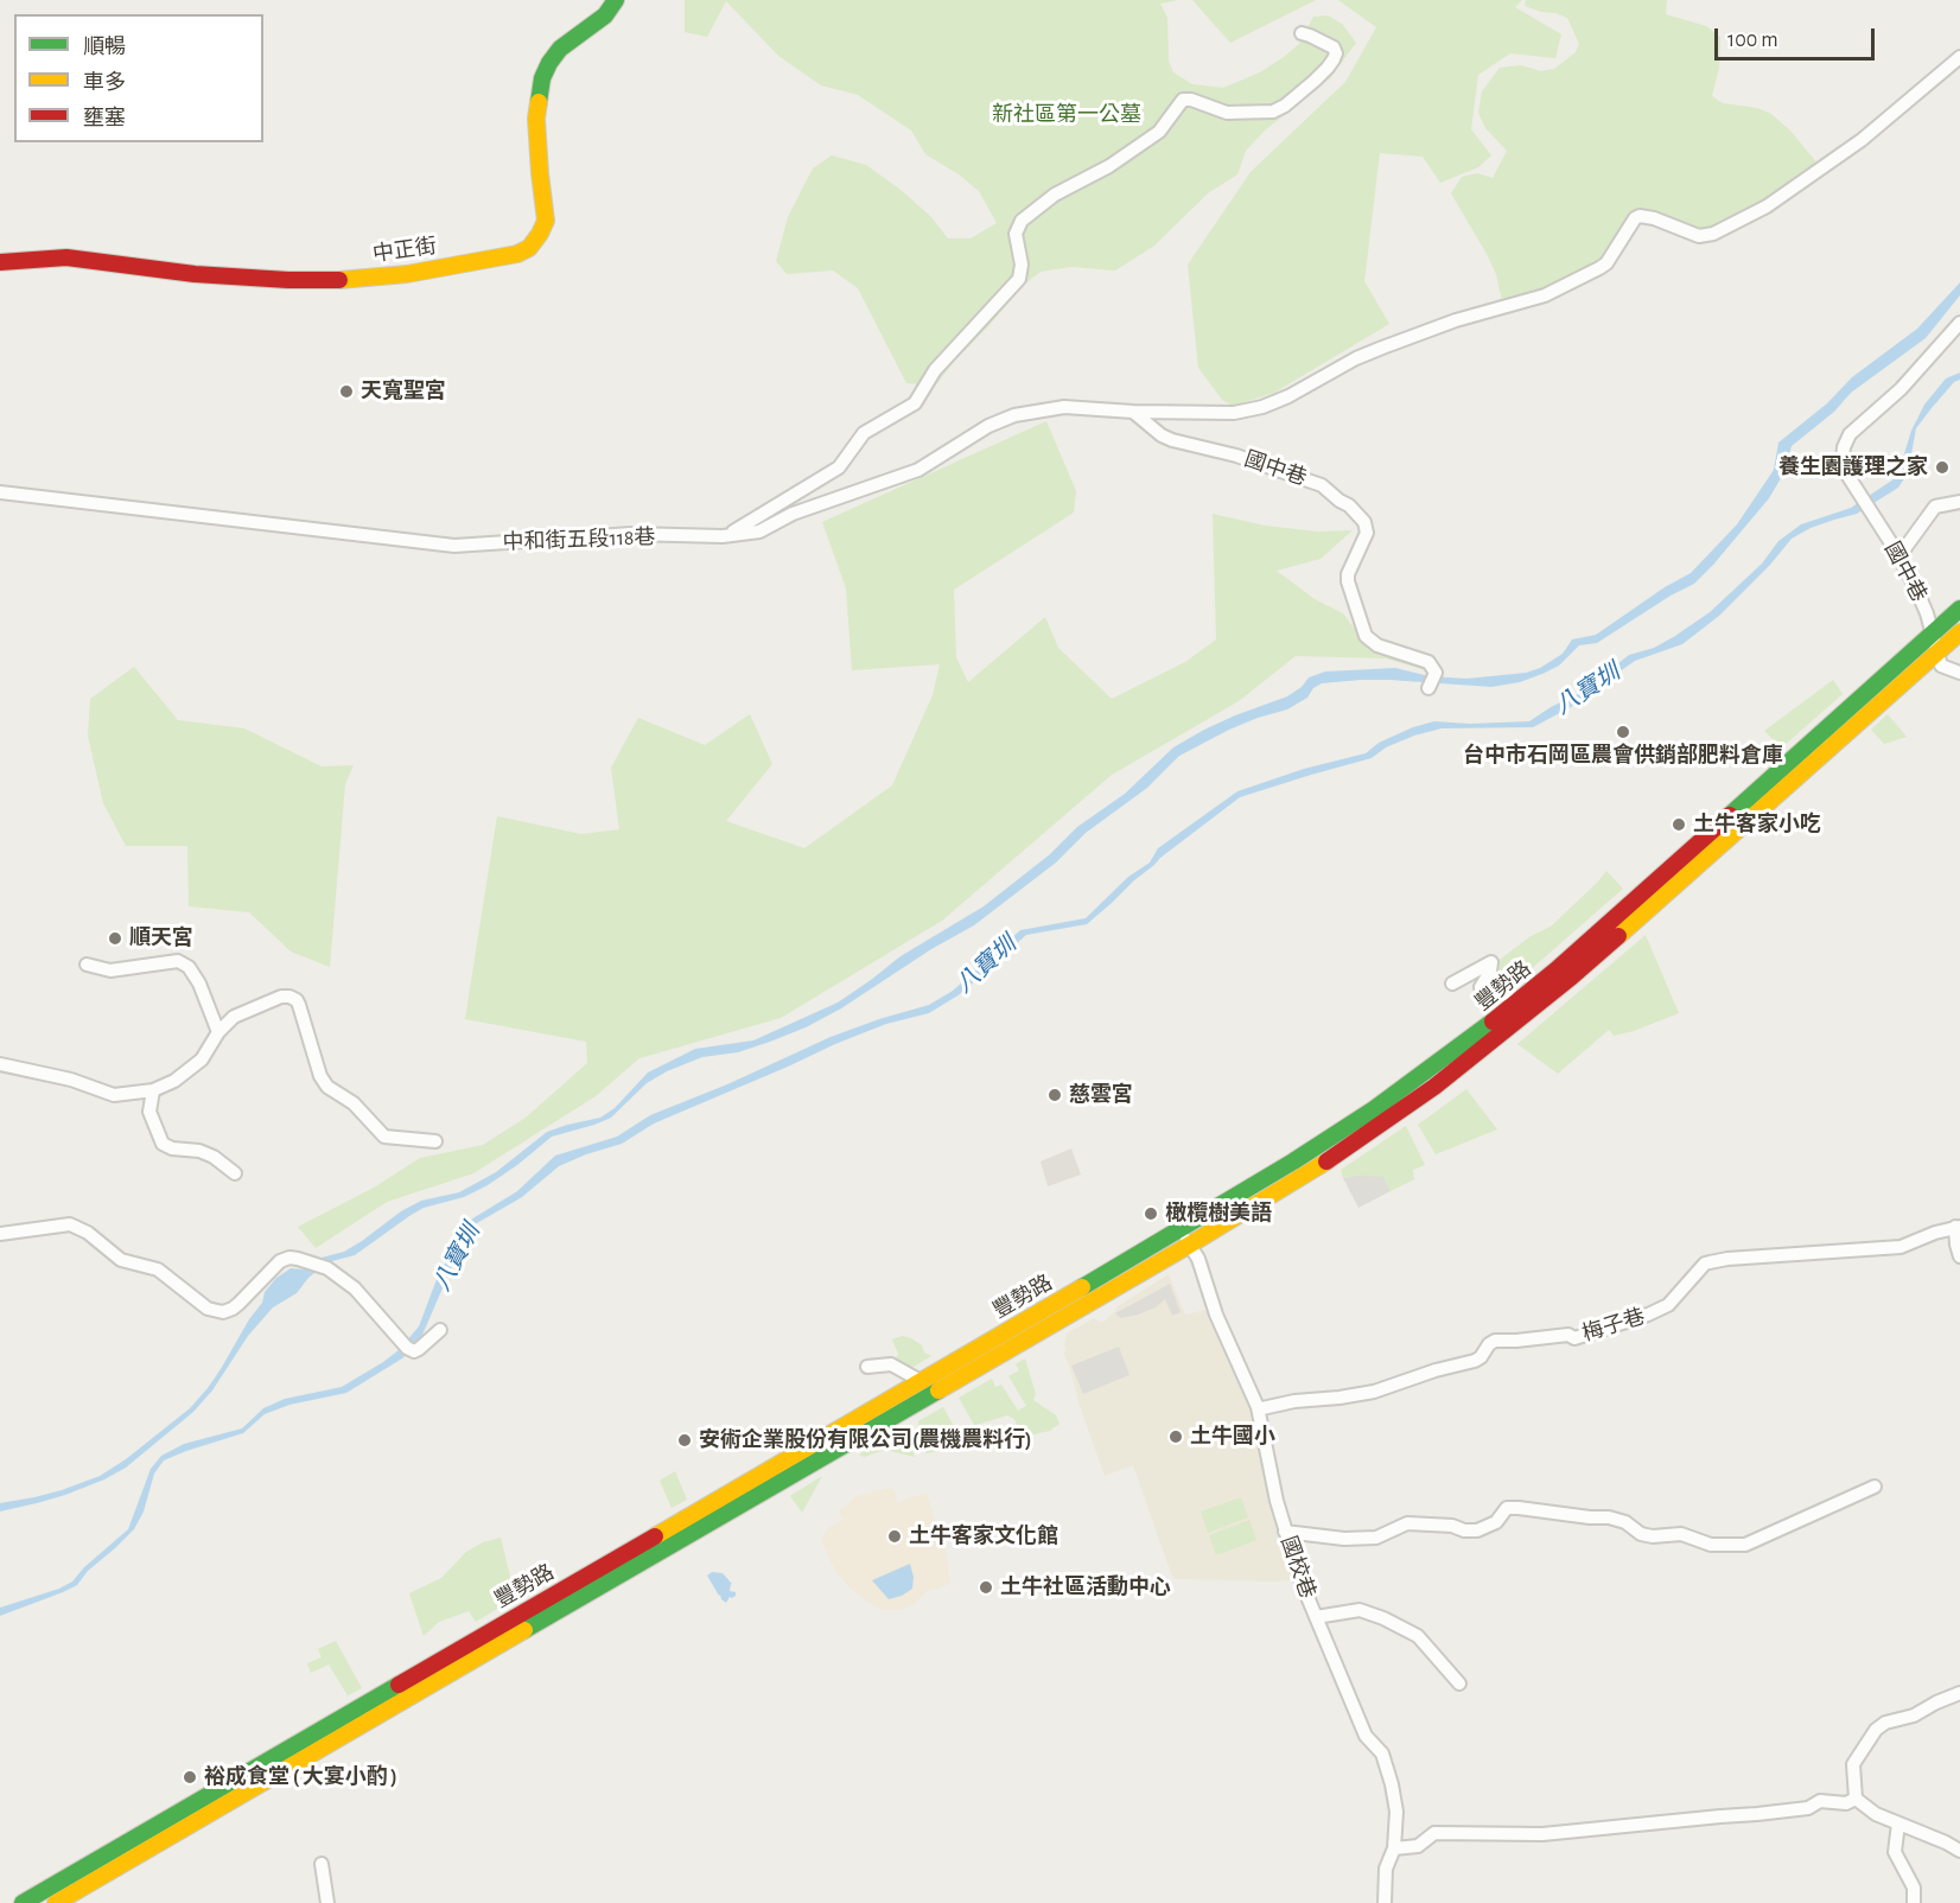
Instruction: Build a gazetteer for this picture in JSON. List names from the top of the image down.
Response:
{
  "streets": {
    "main road": ["中正街", "豐勢路"],
    "street": [
      "國中巷",
      "中和街五段118巷",
      "梅子巷",
      "國校巷"
    ]
  },
  "crossings": [
    ["國中巷", "中和街五段118巷"],
    ["國中巷", "豐勢路"],
    ["豐勢路", "國校巷"],
    ["梅子巷", "國校巷"]
  ],
  "water": ["八寶圳"],
  "parks": ["新社區第一公墓"],
  "places": [
    "天寬聖宮",
    "養生園護理之家",
    "台中市石岡區農會供銷部肥料倉庫",
    "土牛客家小吃",
    "順天宮",
    "慈雲宮",
    "橄欖樹美語",
    "土牛國小",
    "安術企業股份有限公司(農機農料行)",
    "土牛客家文化館",
    "土牛社區活動中心",
    "裕成食堂 ( 大宴小酌 )"
  ],
  "legend": ["順暢", "車多", "壅塞"],
  "scale_bar": "100 m"
}
